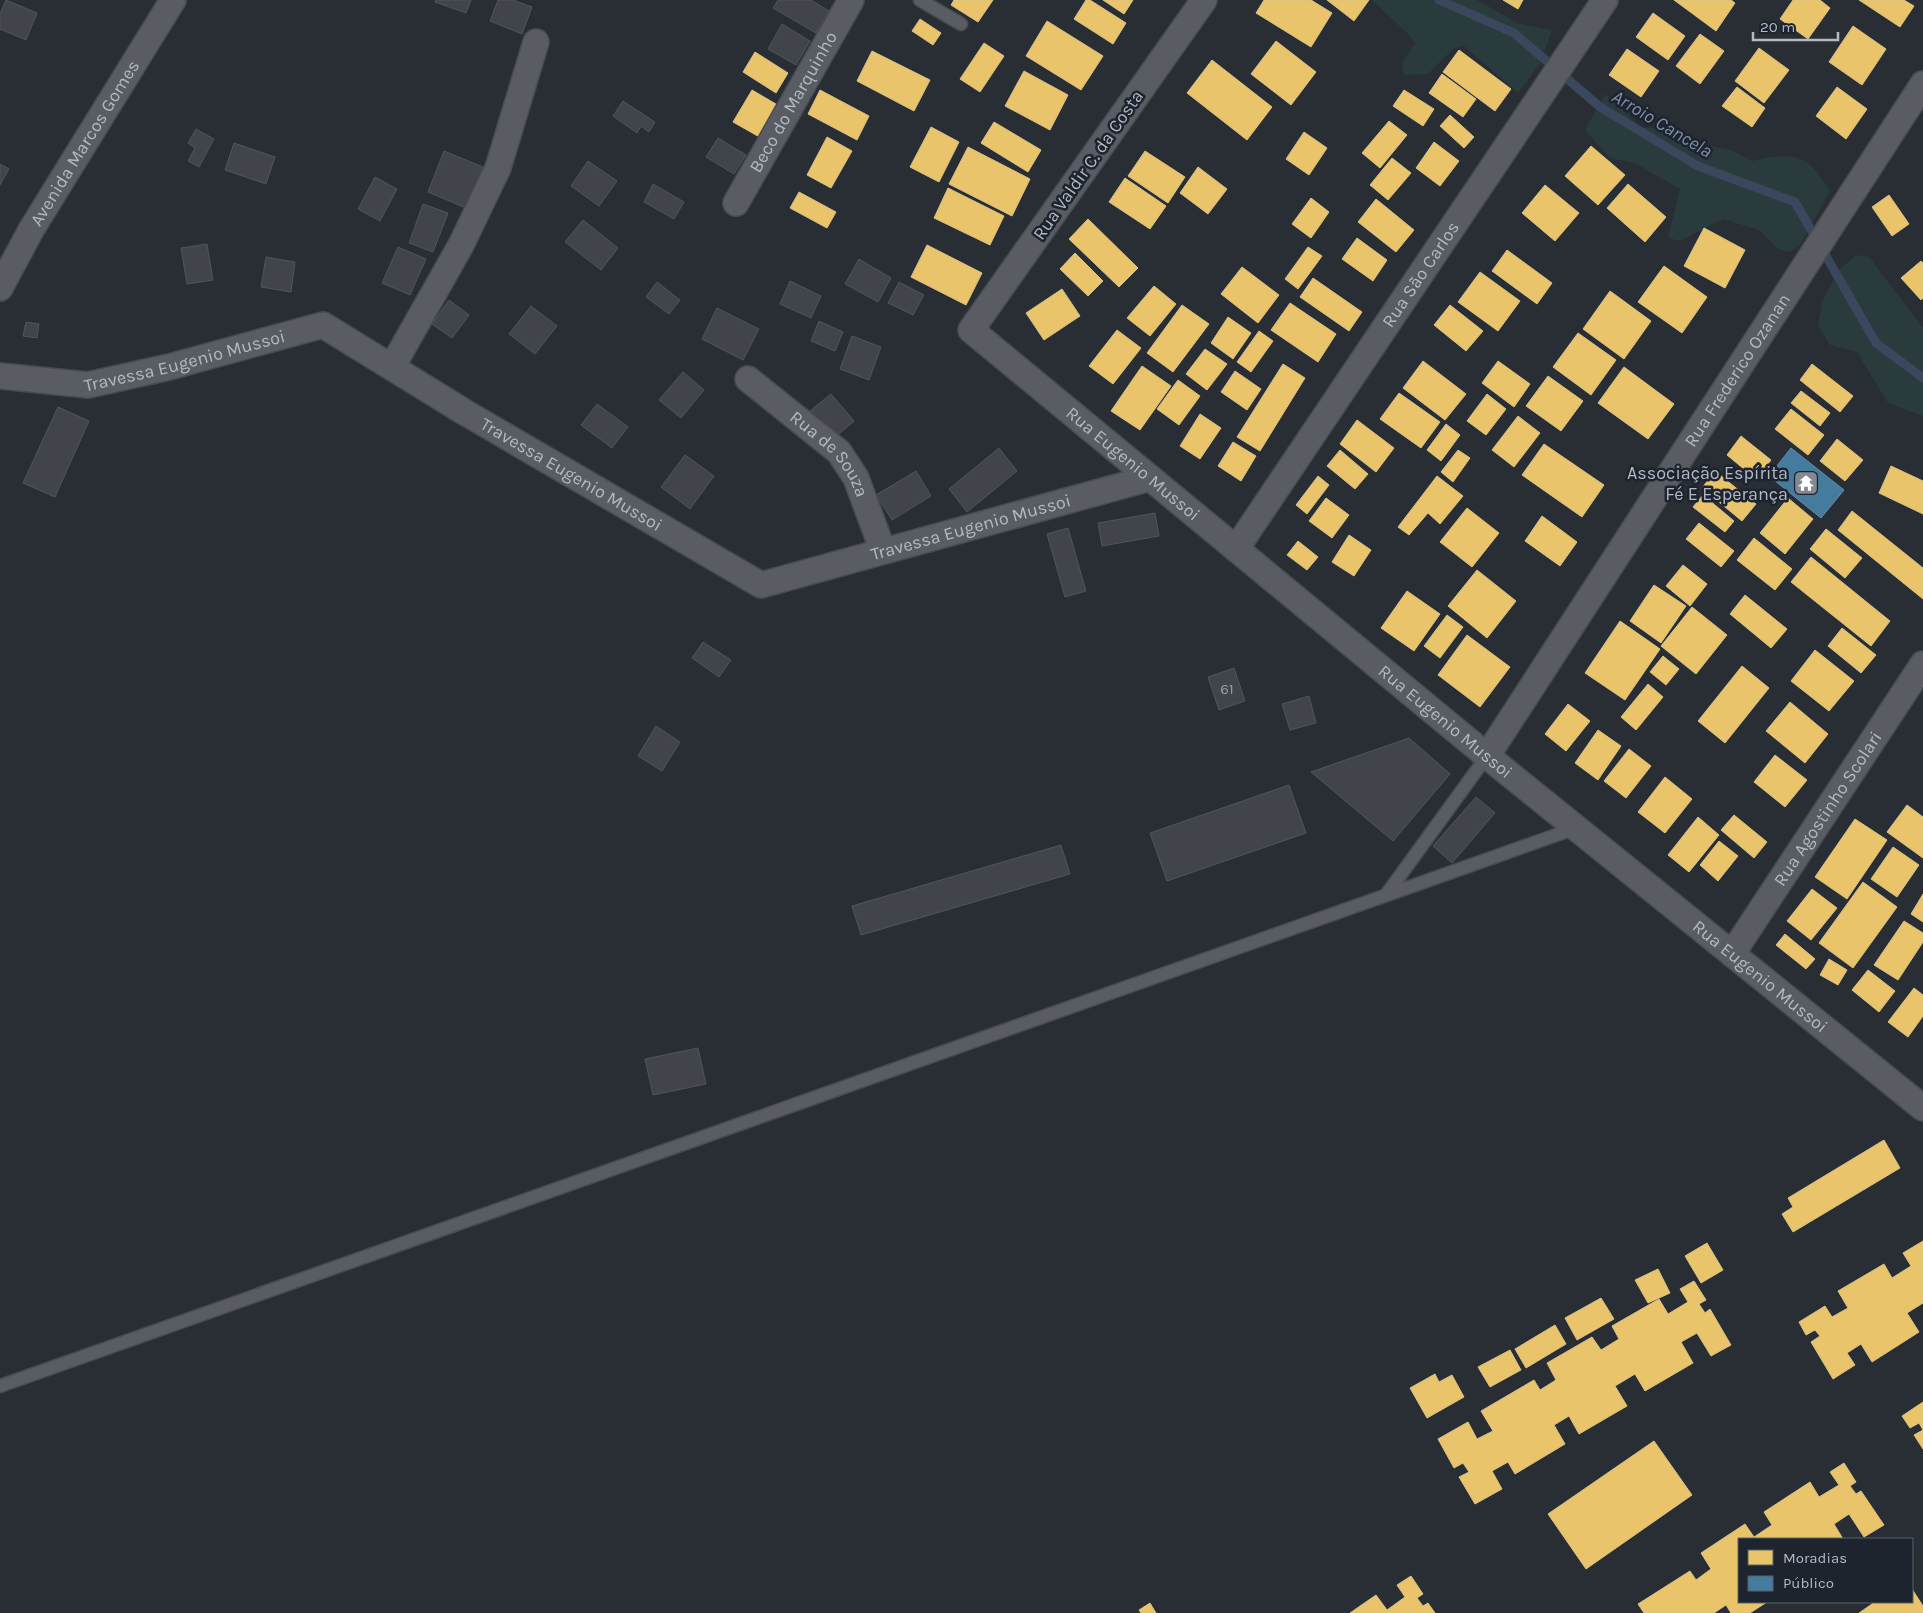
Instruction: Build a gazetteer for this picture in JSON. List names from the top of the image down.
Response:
{
  "streets": {
    "street": [
      "Beco do Marquinho",
      "Avenida Marcos Gomes",
      "Rua Valdir C. da Costa",
      "Rua São Carlos",
      "Travessa Eugenio Mussoi",
      "Rua Frederico Ozanan",
      "Rua de Souza",
      "Rua Eugenio Mussoi",
      "Rua Agostinho Scolari"
    ]
  },
  "crossings": [
    ["Rua Valdir C. da Costa", "Rua Eugenio Mussoi"],
    ["Rua São Carlos", "Rua Eugenio Mussoi"],
    ["Travessa Eugenio Mussoi", "Rua de Souza"],
    ["Travessa Eugenio Mussoi", "Rua Eugenio Mussoi"],
    ["Rua Frederico Ozanan", "Rua Eugenio Mussoi"],
    ["Rua Eugenio Mussoi", "Rua Agostinho Scolari"]
  ],
  "water": ["Arroio Cancela"],
  "places": {
    "temple": ["Associação Espírita Fé E Esperança"]
  },
  "house_numbers": ["61"],
  "legend": ["Moradias", "Público"],
  "scale_bar": "20 m"
}
